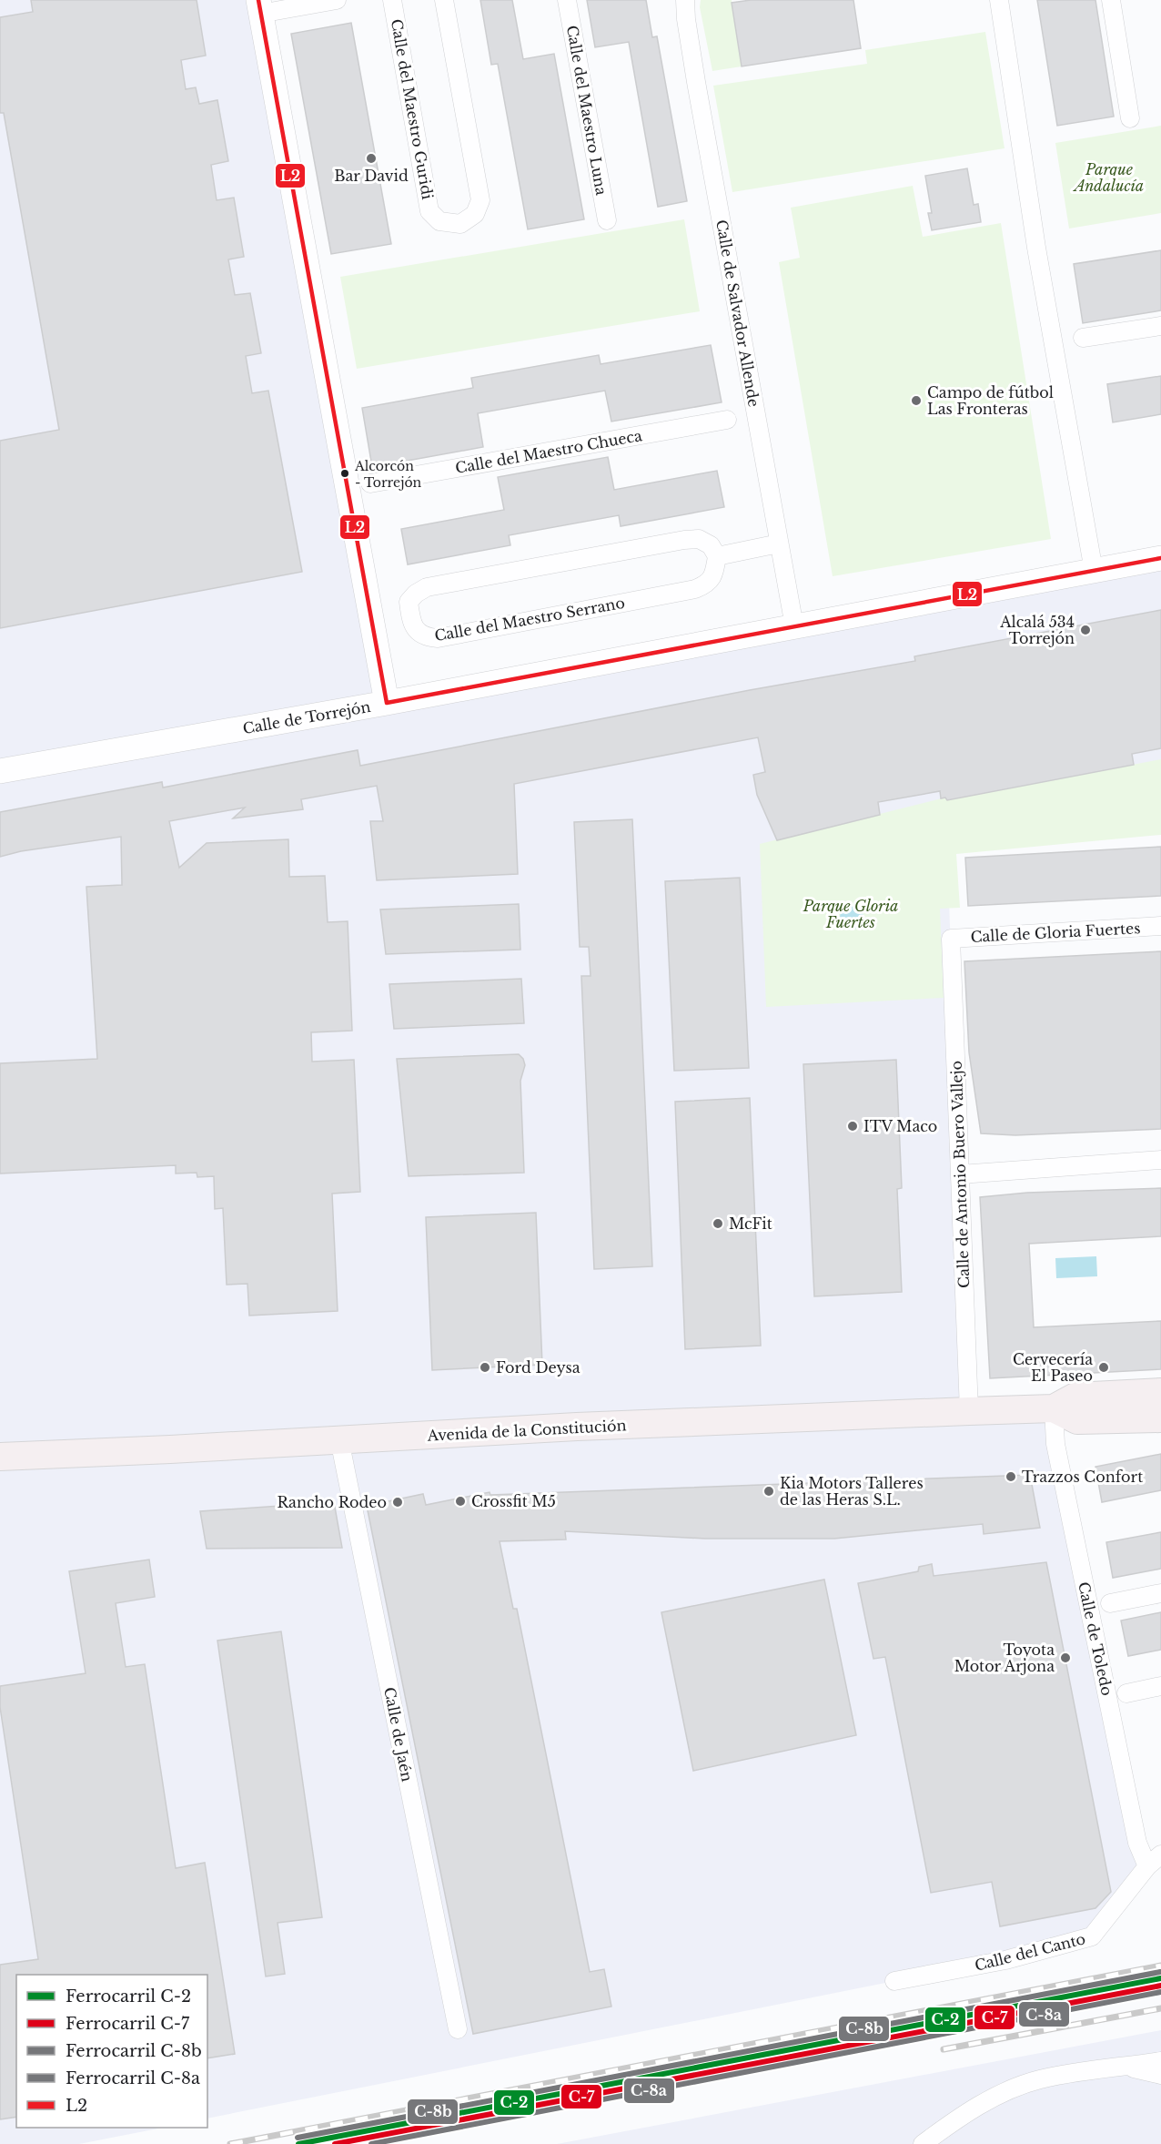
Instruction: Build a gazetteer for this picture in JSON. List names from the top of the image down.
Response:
{
  "streets": {
    "main road": ["Avenida de la Constitución"],
    "street": [
      "Calle del Maestro Guridi",
      "Calle del Maestro Luna",
      "Calle de Salvador Allende",
      "Calle del Maestro Chueca",
      "Calle del Maestro Serrano",
      "Calle de Torrejón",
      "Calle de Gloria Fuertes",
      "Calle de Antonio Buero Vallejo",
      "Calle de Toledo",
      "Calle de Jaén",
      "Calle del Canto"
    ]
  },
  "crossings": [
    ["Calle de Salvador Allende", "Calle de Torrejón"],
    ["Calle de Gloria Fuertes", "Calle de Antonio Buero Vallejo"],
    ["Calle de Antonio Buero Vallejo", "Avenida de la Constitución"],
    ["Avenida de la Constitución", "Calle de Toledo"],
    ["Avenida de la Constitución", "Calle de Jaén"],
    ["Calle de Toledo", "Calle del Canto"]
  ],
  "parks": ["Parque Andalucía", "Parque Gloria Fuertes"],
  "places": [
    "Bar David",
    "Campo de fútbol Las Fronteras",
    "Alcorcón - Torrejón",
    "Alcalá 534 Torrejón",
    "ITV Maco",
    "McFit",
    "Ford Deysa",
    "Cervecería El Paseo",
    "Trazzos Confort",
    "Kia Motors Talleres de las Heras S.L.",
    "Crossfit M5",
    "Rancho Rodeo",
    "Toyota Motor Arjona"
  ],
  "lines": [
    "transit line L2",
    "rail line C-8b",
    "rail line C-2",
    "rail line C-7",
    "rail line C-8a"
  ],
  "legend": [
    "Ferrocarril C-2",
    "Ferrocarril C-7",
    "Ferrocarril C-8b",
    "Ferrocarril C-8a",
    "L2"
  ]
}
